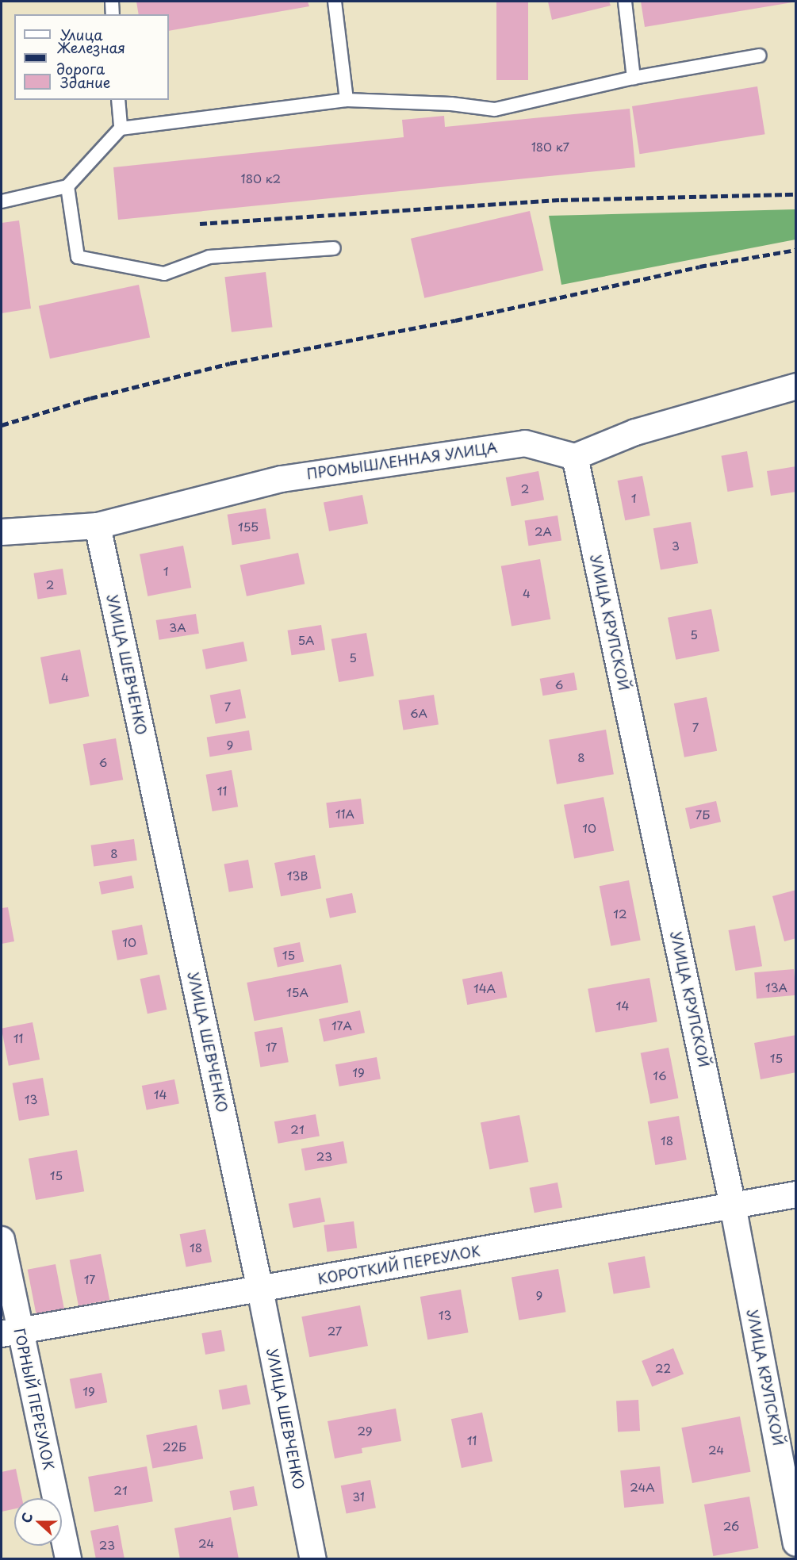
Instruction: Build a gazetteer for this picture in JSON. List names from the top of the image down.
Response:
{
  "streets": {
    "street": [
      "ПРОМЫШЛЕННАЯ УЛИЦА",
      "УЛИЦА КРУПСКОЙ",
      "УЛИЦА ШЕВЧЕНКО",
      "КОРОТКИЙ ПЕРЕУЛОК",
      "ГОРНЫЙ ПЕРЕУЛОК"
    ]
  },
  "crossings": [
    ["ПРОМЫШЛЕННАЯ УЛИЦА", "УЛИЦА КРУПСКОЙ"],
    ["ПРОМЫШЛЕННАЯ УЛИЦА", "УЛИЦА ШЕВЧЕНКО"],
    ["УЛИЦА КРУПСКОЙ", "КОРОТКИЙ ПЕРЕУЛОК"],
    ["УЛИЦА ШЕВЧЕНКО", "КОРОТКИЙ ПЕРЕУЛОК"],
    ["КОРОТКИЙ ПЕРЕУЛОК", "ГОРНЫЙ ПЕРЕУЛОК"]
  ],
  "house_numbers": [
    "180 к7",
    "180 к2",
    "2",
    "1",
    "155",
    "2А",
    "3",
    "1",
    "2",
    "4",
    "3А",
    "5",
    "5А",
    "5",
    "4",
    "6",
    "7",
    "6А",
    "7",
    "9",
    "8",
    "6",
    "11",
    "11А",
    "7Б",
    "10",
    "8",
    "13В",
    "12",
    "10",
    "15",
    "13А",
    "14А",
    "15А",
    "14",
    "17А",
    "11",
    "17",
    "15",
    "19",
    "16",
    "14",
    "13",
    "21",
    "18",
    "23",
    "15",
    "18",
    "17",
    "9",
    "13",
    "27",
    "22",
    "19",
    "29",
    "11",
    "22Б",
    "24",
    "24А",
    "21",
    "31",
    "26",
    "24",
    "23"
  ],
  "legend": ["Улица", "Железная дорога", "Здание"],
  "north": "left"
}
